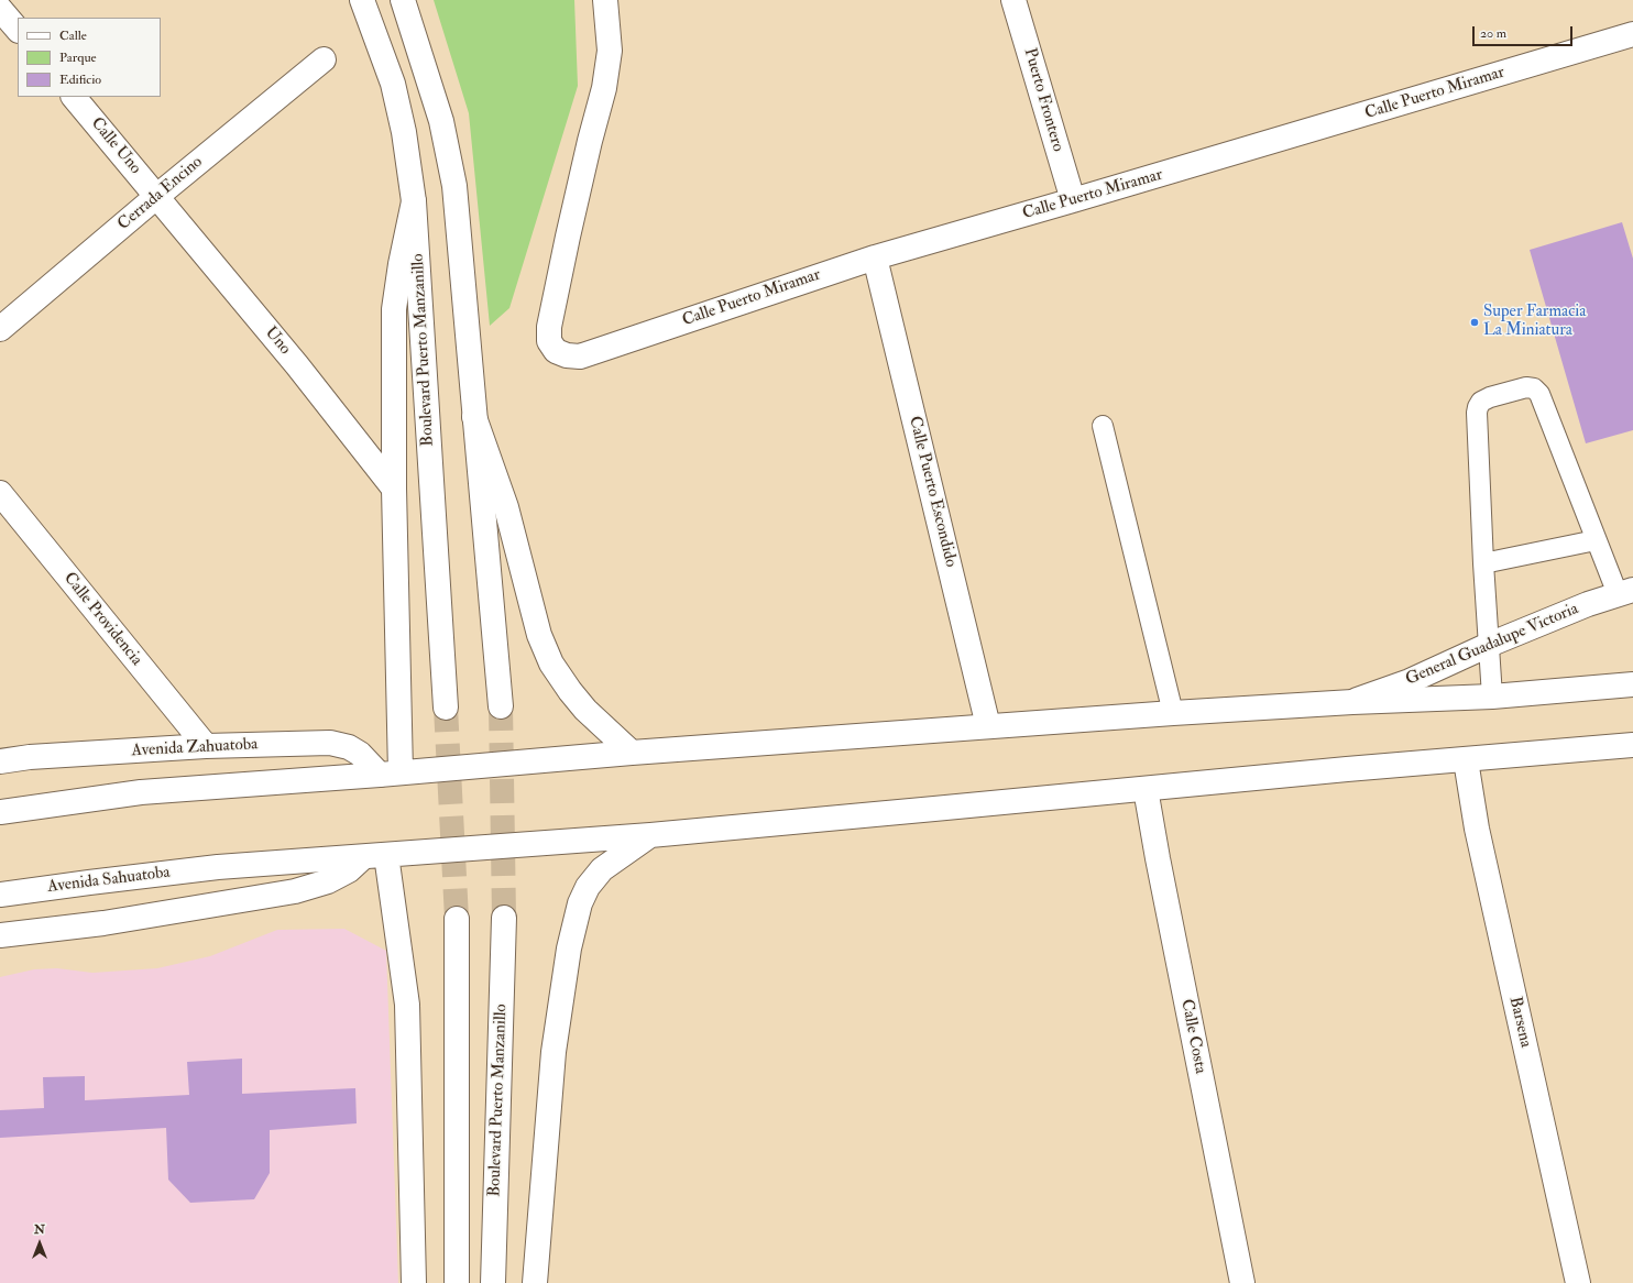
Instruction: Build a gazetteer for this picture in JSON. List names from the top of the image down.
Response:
{
  "streets": {
    "street": [
      "Calle Puerto Miramar",
      "Puerto Frontero",
      "Calle Uno",
      "Cerrada Encino",
      "Uno",
      "Boulevard Puerto Manzanillo",
      "Calle Puerto Escondido",
      "Calle Providencia",
      "General Guadalupe Victoria",
      "Avenida Zahuatoba",
      "Avenida Sahuatoba",
      "Barsena",
      "Calle Costa"
    ]
  },
  "crossings": [
    ["Calle Puerto Miramar", "Puerto Frontero"],
    ["Calle Puerto Miramar", "Calle Puerto Escondido"],
    ["Calle Uno", "Cerrada Encino"],
    ["Calle Uno", "Uno"],
    ["Cerrada Encino", "Uno"],
    ["Calle Providencia", "Avenida Zahuatoba"],
    ["Avenida Sahuatoba", "Barsena"],
    ["Avenida Sahuatoba", "Calle Costa"]
  ],
  "places": ["Super Farmacia La Miniatura"],
  "legend": ["Calle", "Parque", "Edificio"],
  "scale_bar": "20 m",
  "north": "top"
}
